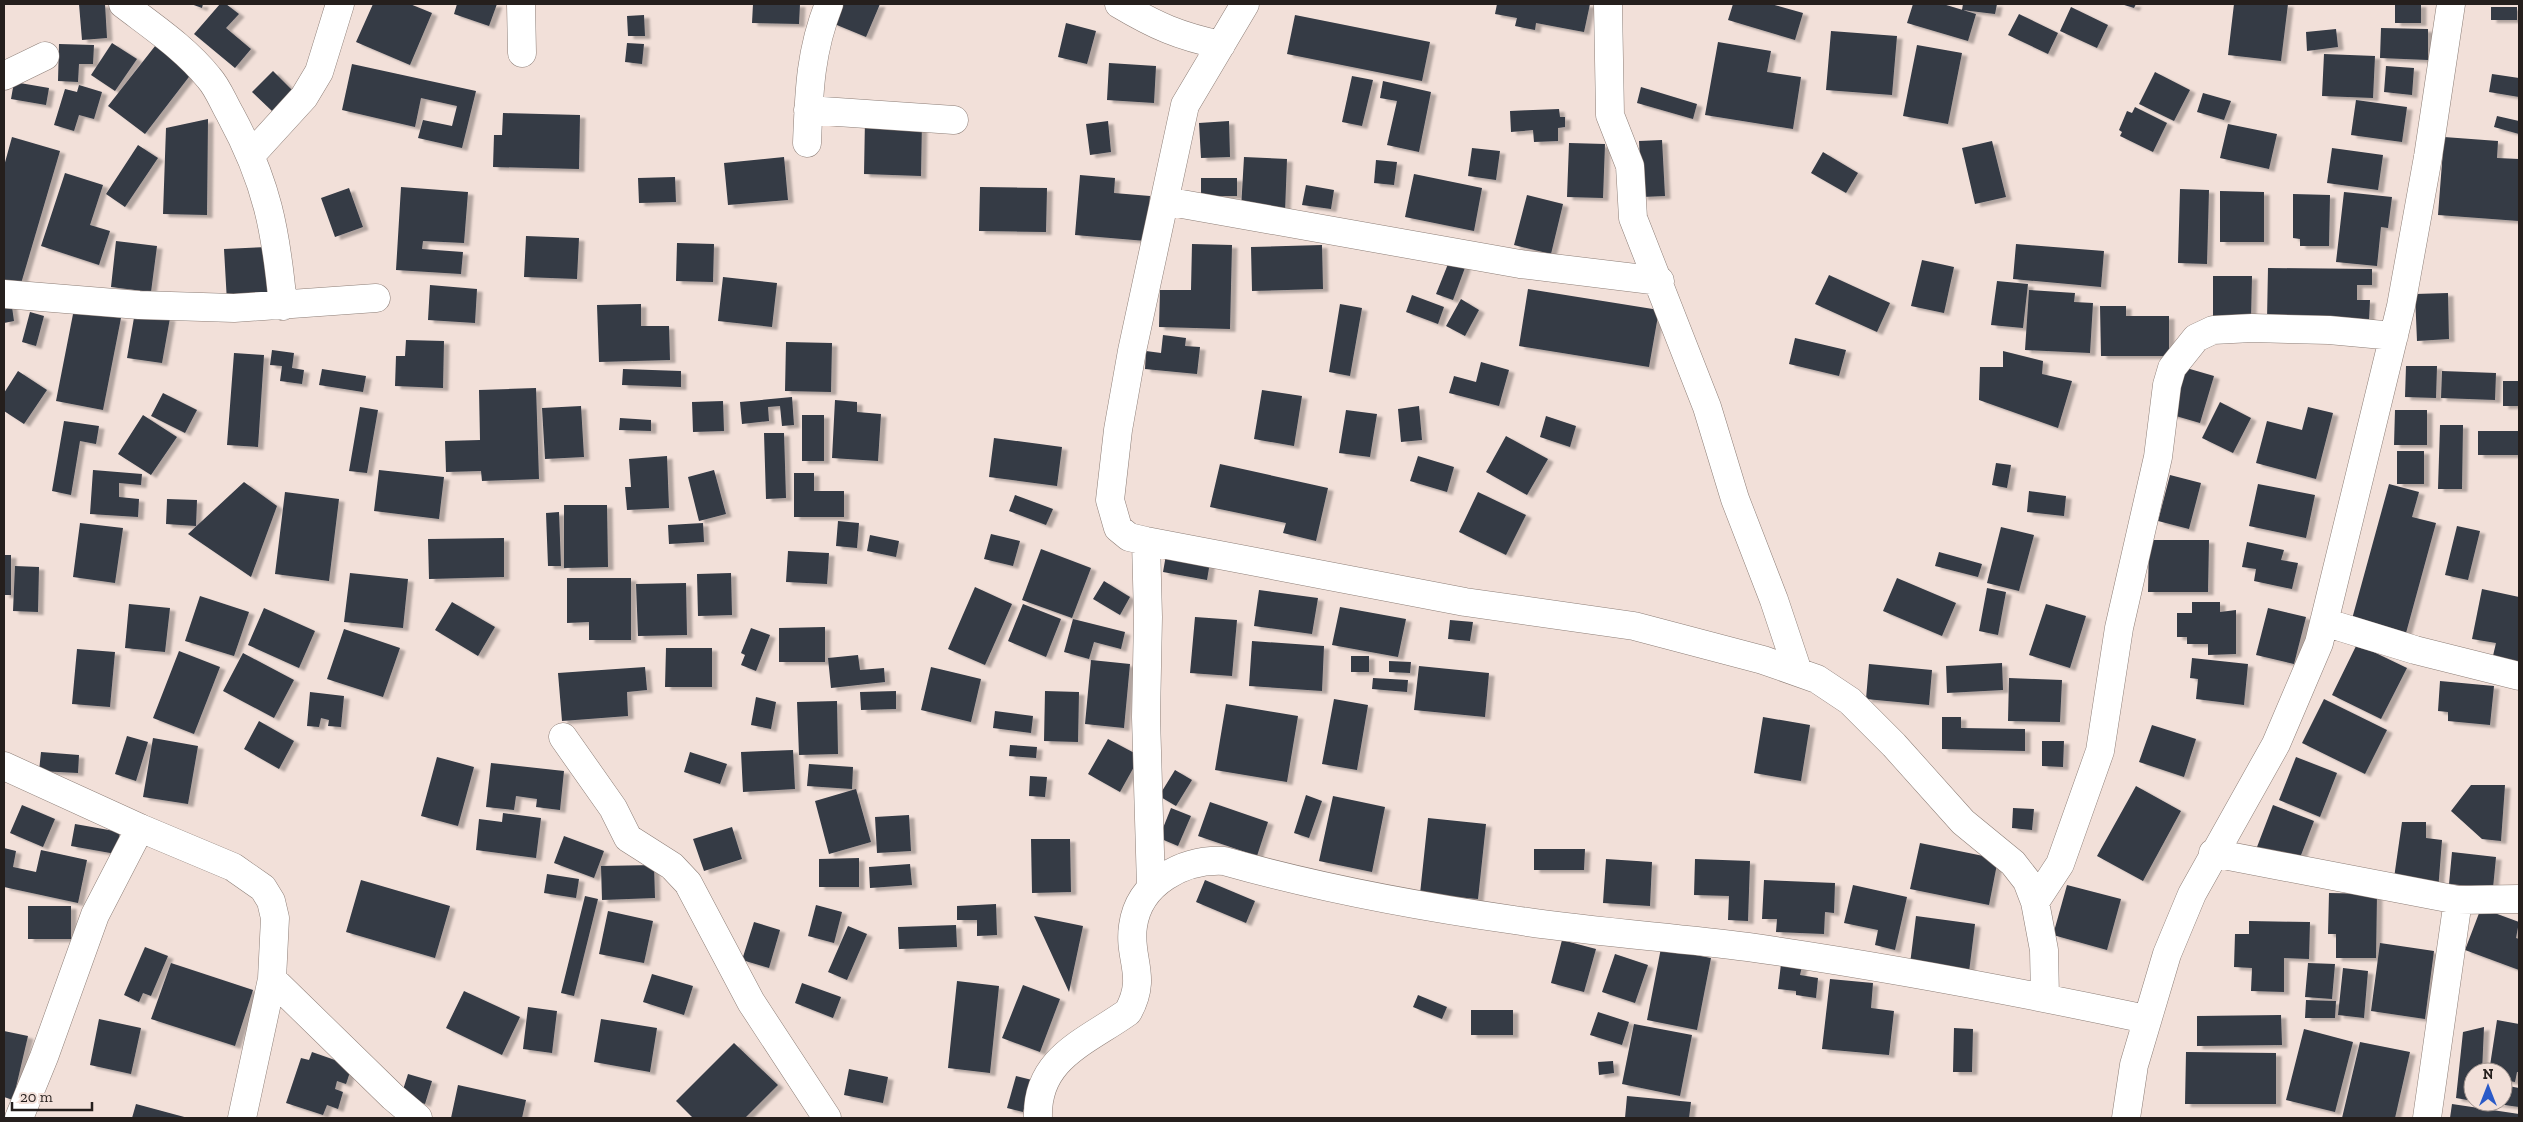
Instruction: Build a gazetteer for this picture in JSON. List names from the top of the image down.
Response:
{
  "scale_bar": "20 m",
  "north": "top"
}
